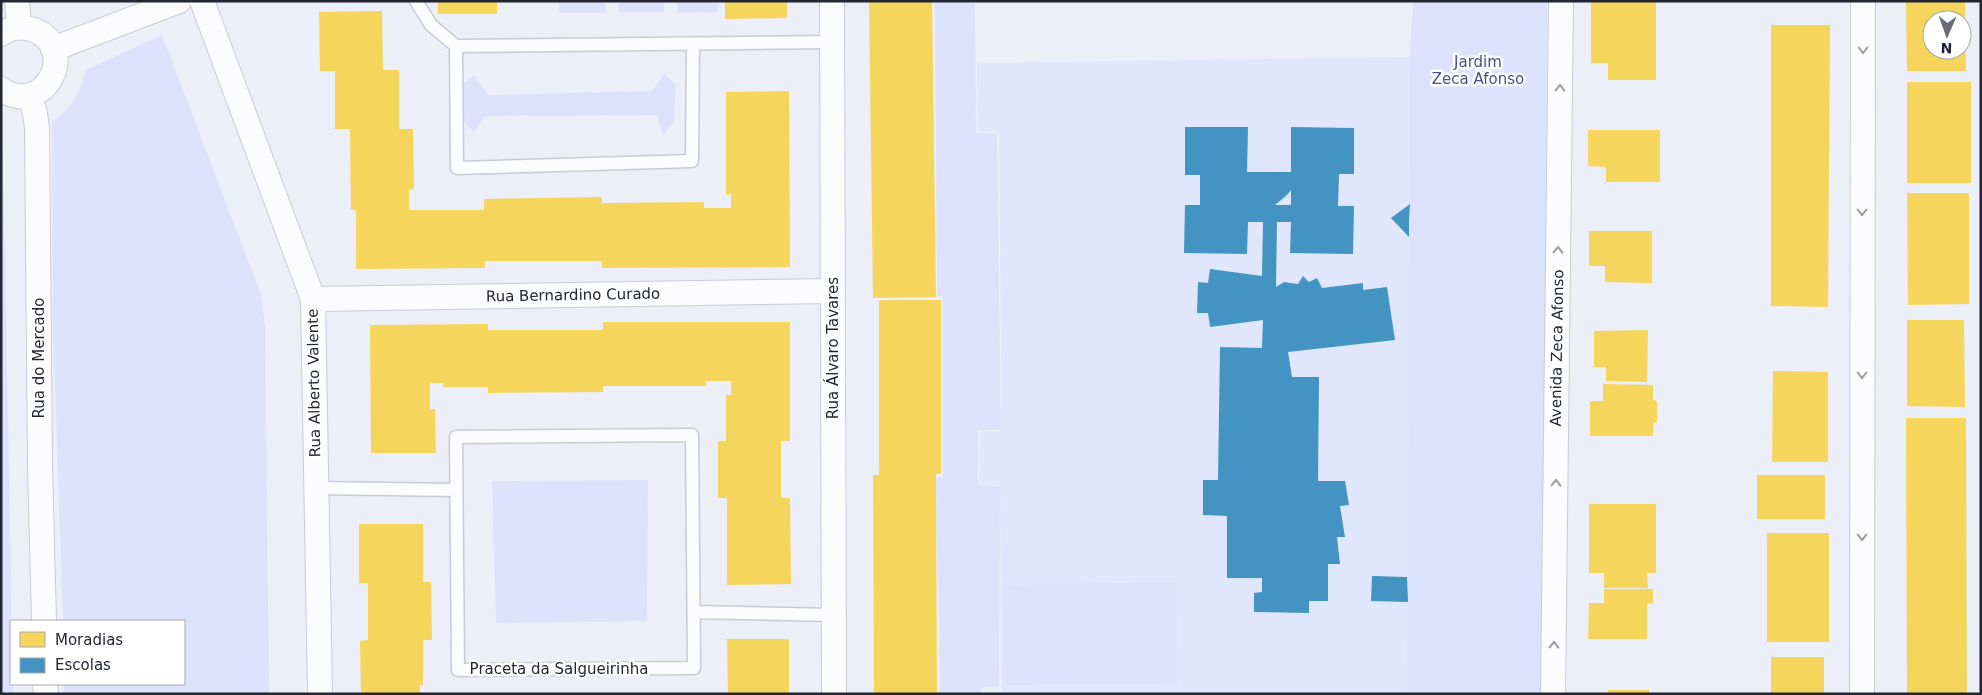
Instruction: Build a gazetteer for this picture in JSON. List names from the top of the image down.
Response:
{
  "streets": {
    "street": [
      "Rua Bernardino Curado",
      "Rua Álvaro Tavares",
      "Avenida Zeca Afonso",
      "Rua do Mercado",
      "Rua Alberto Valente"
    ],
    "lane": ["Praceta da Salgueirinha"]
  },
  "crossings": [
    ["Rua Bernardino Curado", "Rua Álvaro Tavares"],
    ["Rua Bernardino Curado", "Rua Alberto Valente"]
  ],
  "one_way": ["Avenida Zeca Afonso"],
  "parks": ["Jardim Zeca Afonso"],
  "legend": ["Moradias", "Escolas"],
  "north": "bottom"
}
